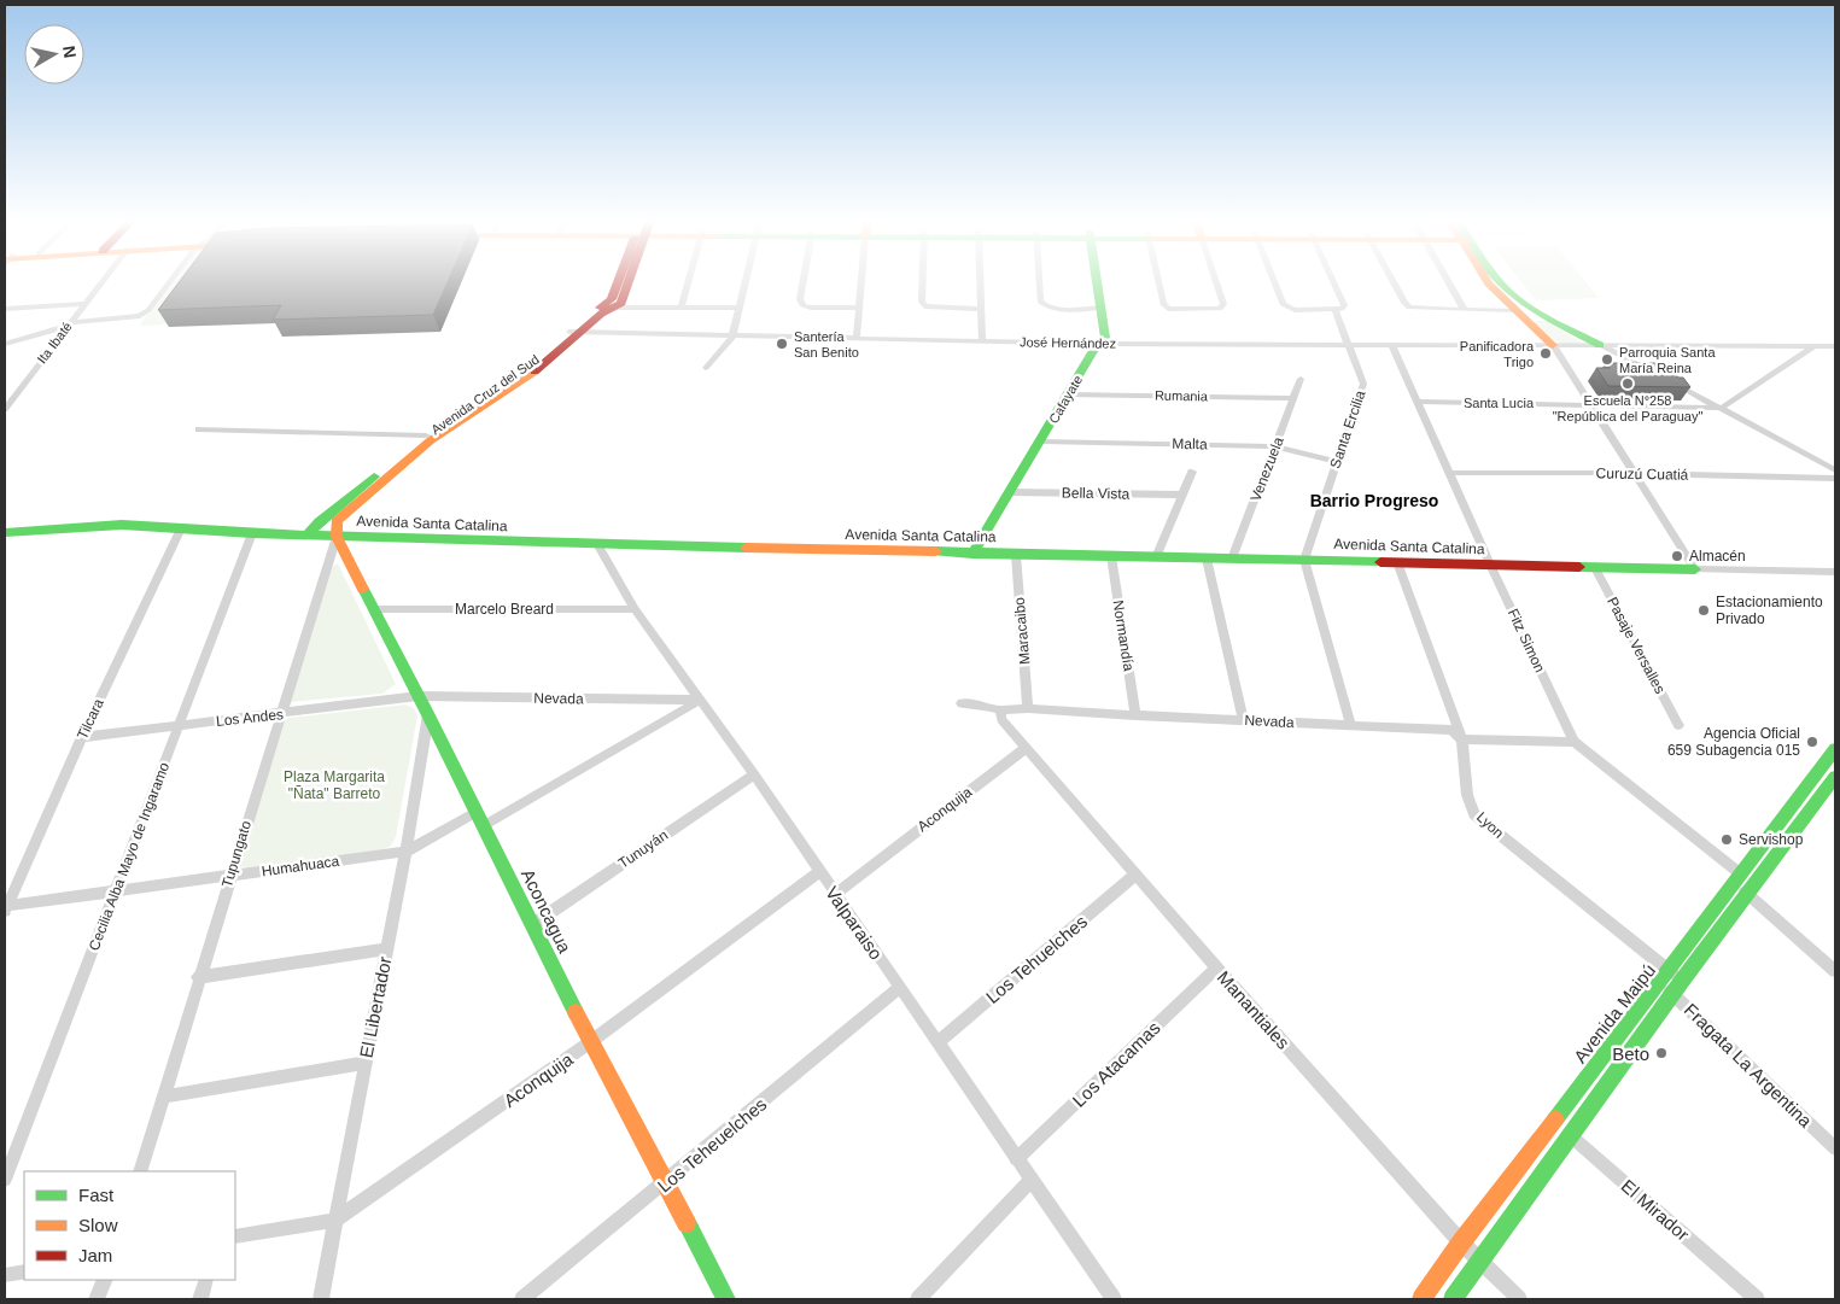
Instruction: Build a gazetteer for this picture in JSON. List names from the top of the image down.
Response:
{
  "streets": {
    "main road": [
      "Avenida Cruz del Sud",
      "Cafayate",
      "Avenida Santa Catalina",
      "Aconcagua",
      "Avenida Maipú"
    ],
    "street": [
      "Ita Ibaté",
      "José Hernández",
      "Rumania",
      "Santa Lucia",
      "Santa Ercilia",
      "Malta",
      "Venezuela",
      "Curuzú Cuatiá",
      "Bella Vista",
      "Marcelo Breard",
      "Maracaibo",
      "Normandía",
      "Fitz Simon",
      "Pasaje Versalles",
      "Nevada",
      "Los Andes",
      "Tilcara",
      "Aconquija",
      "Lyon",
      "Tunuyán",
      "Tupungato",
      "Cecilia Alba Mayo de Ingaramo",
      "Humahuaca",
      "Valparaiso",
      "Los Tehuelches",
      "El Libertador",
      "Manantiales",
      "Los Atacamas",
      "Fragata La Argentina",
      "Los Teheuelches",
      "El Mirador"
    ]
  },
  "crossings": [
    ["José Hernández", "Avenida Cruz del Sud"],
    ["José Hernández", "Cafayate"],
    ["José Hernández", "Santa Ercilia"],
    ["José Hernández", "Fitz Simon"],
    ["Avenida Cruz del Sud", "Avenida Santa Catalina"],
    ["Avenida Cruz del Sud", "Tupungato"],
    ["Avenida Cruz del Sud", "Aconcagua"],
    ["Rumania", "Cafayate"],
    ["Rumania", "Venezuela"],
    ["Cafayate", "Malta"],
    ["Cafayate", "Bella Vista"],
    ["Cafayate", "Avenida Santa Catalina"],
    ["Santa Lucia", "Fitz Simon"],
    ["Santa Ercilia", "Malta"],
    ["Santa Ercilia", "Avenida Santa Catalina"],
    ["Malta", "Venezuela"],
    ["Venezuela", "Avenida Santa Catalina"],
    ["Curuzú Cuatiá", "Fitz Simon"],
    ["Avenida Santa Catalina", "Maracaibo"],
    ["Avenida Santa Catalina", "Normandía"],
    ["Avenida Santa Catalina", "Fitz Simon"],
    ["Avenida Santa Catalina", "Pasaje Versalles"],
    ["Avenida Santa Catalina", "Tilcara"],
    ["Avenida Santa Catalina", "Lyon"],
    ["Avenida Santa Catalina", "Tupungato"],
    ["Avenida Santa Catalina", "Cecilia Alba Mayo de Ingaramo"],
    ["Avenida Santa Catalina", "Aconcagua"],
    ["Avenida Santa Catalina", "Valparaiso"],
    ["Marcelo Breard", "Aconcagua"],
    ["Marcelo Breard", "Valparaiso"],
    ["Maracaibo", "Nevada"],
    ["Normandía", "Nevada"],
    ["Fitz Simon", "Nevada"],
    ["Fitz Simon", "Avenida Maipú"],
    ["Nevada", "Los Andes"],
    ["Nevada", "Lyon"],
    ["Nevada", "Aconcagua"],
    ["Nevada", "Valparaiso"],
    ["Nevada", "Manantiales"],
    ["Los Andes", "Tilcara"],
    ["Los Andes", "Tupungato"],
    ["Los Andes", "Cecilia Alba Mayo de Ingaramo"],
    ["Los Andes", "Aconcagua"],
    ["Tilcara", "Humahuaca"],
    ["Aconquija", "Aconcagua"],
    ["Aconquija", "Valparaiso"],
    ["Aconquija", "El Libertador"],
    ["Aconquija", "Manantiales"],
    ["Lyon", "Avenida Maipú"],
    ["Tunuyán", "Aconcagua"],
    ["Tunuyán", "Valparaiso"],
    ["Tupungato", "Humahuaca"],
    ["Tupungato", "Aconcagua"],
    ["Cecilia Alba Mayo de Ingaramo", "Humahuaca"],
    ["Humahuaca", "Aconcagua"],
    ["Humahuaca", "El Libertador"],
    ["Aconcagua", "El Libertador"],
    ["Aconcagua", "Los Teheuelches"],
    ["Valparaiso", "Los Tehuelches"],
    ["Valparaiso", "Los Atacamas"],
    ["Valparaiso", "Los Teheuelches"],
    ["Los Tehuelches", "Manantiales"],
    ["Manantiales", "Avenida Maipú"],
    ["Manantiales", "Los Atacamas"],
    ["Avenida Maipú", "Fragata La Argentina"],
    ["Avenida Maipú", "El Mirador"]
  ],
  "districts": ["Barrio Progreso"],
  "parks": ["Plaza Margarita \"Ñata\" Barreto"],
  "places": [
    "Santería San Benito",
    "Panificadora Trigo",
    "Parroquia Santa María Reina",
    "Escuela N°258 \"República del Paraguay\"",
    "Almacén",
    "Estacionamiento Privado",
    "Agencia Oficial 659 Subagencia 015",
    "Servishop",
    "Beto"
  ],
  "legend": ["Fast", "Slow", "Jam"],
  "north": "right"
}
